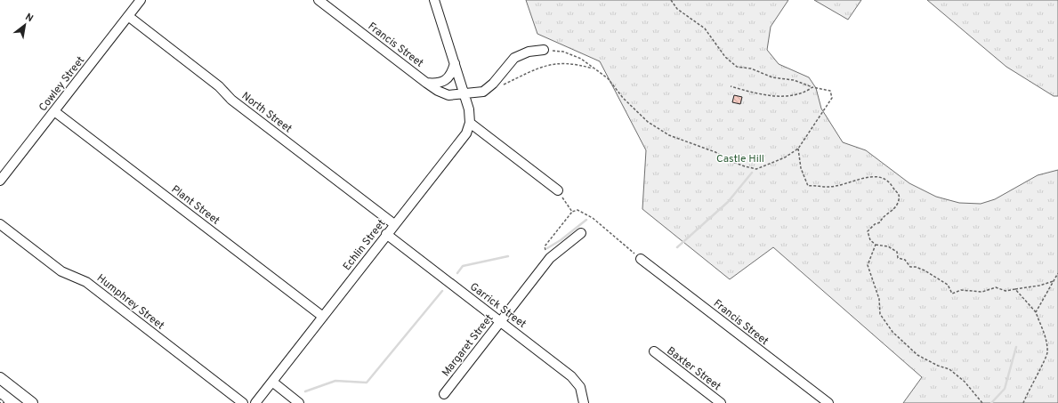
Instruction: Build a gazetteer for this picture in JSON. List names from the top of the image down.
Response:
{
  "streets": {
    "street": [
      "Francis Street",
      "Cowley Street",
      "North Street",
      "Plant Street",
      "Echlin Street",
      "Humphrey Street",
      "Garrick Street",
      "Margaret Street",
      "Baxter Street"
    ]
  },
  "crossings": [
    ["Cowley Street", "North Street"],
    ["Cowley Street", "Plant Street"],
    ["North Street", "Echlin Street"],
    ["Plant Street", "Echlin Street"],
    ["Echlin Street", "Garrick Street"],
    ["Garrick Street", "Margaret Street"]
  ],
  "parks": ["Castle Hill"],
  "north": "top right"
}
